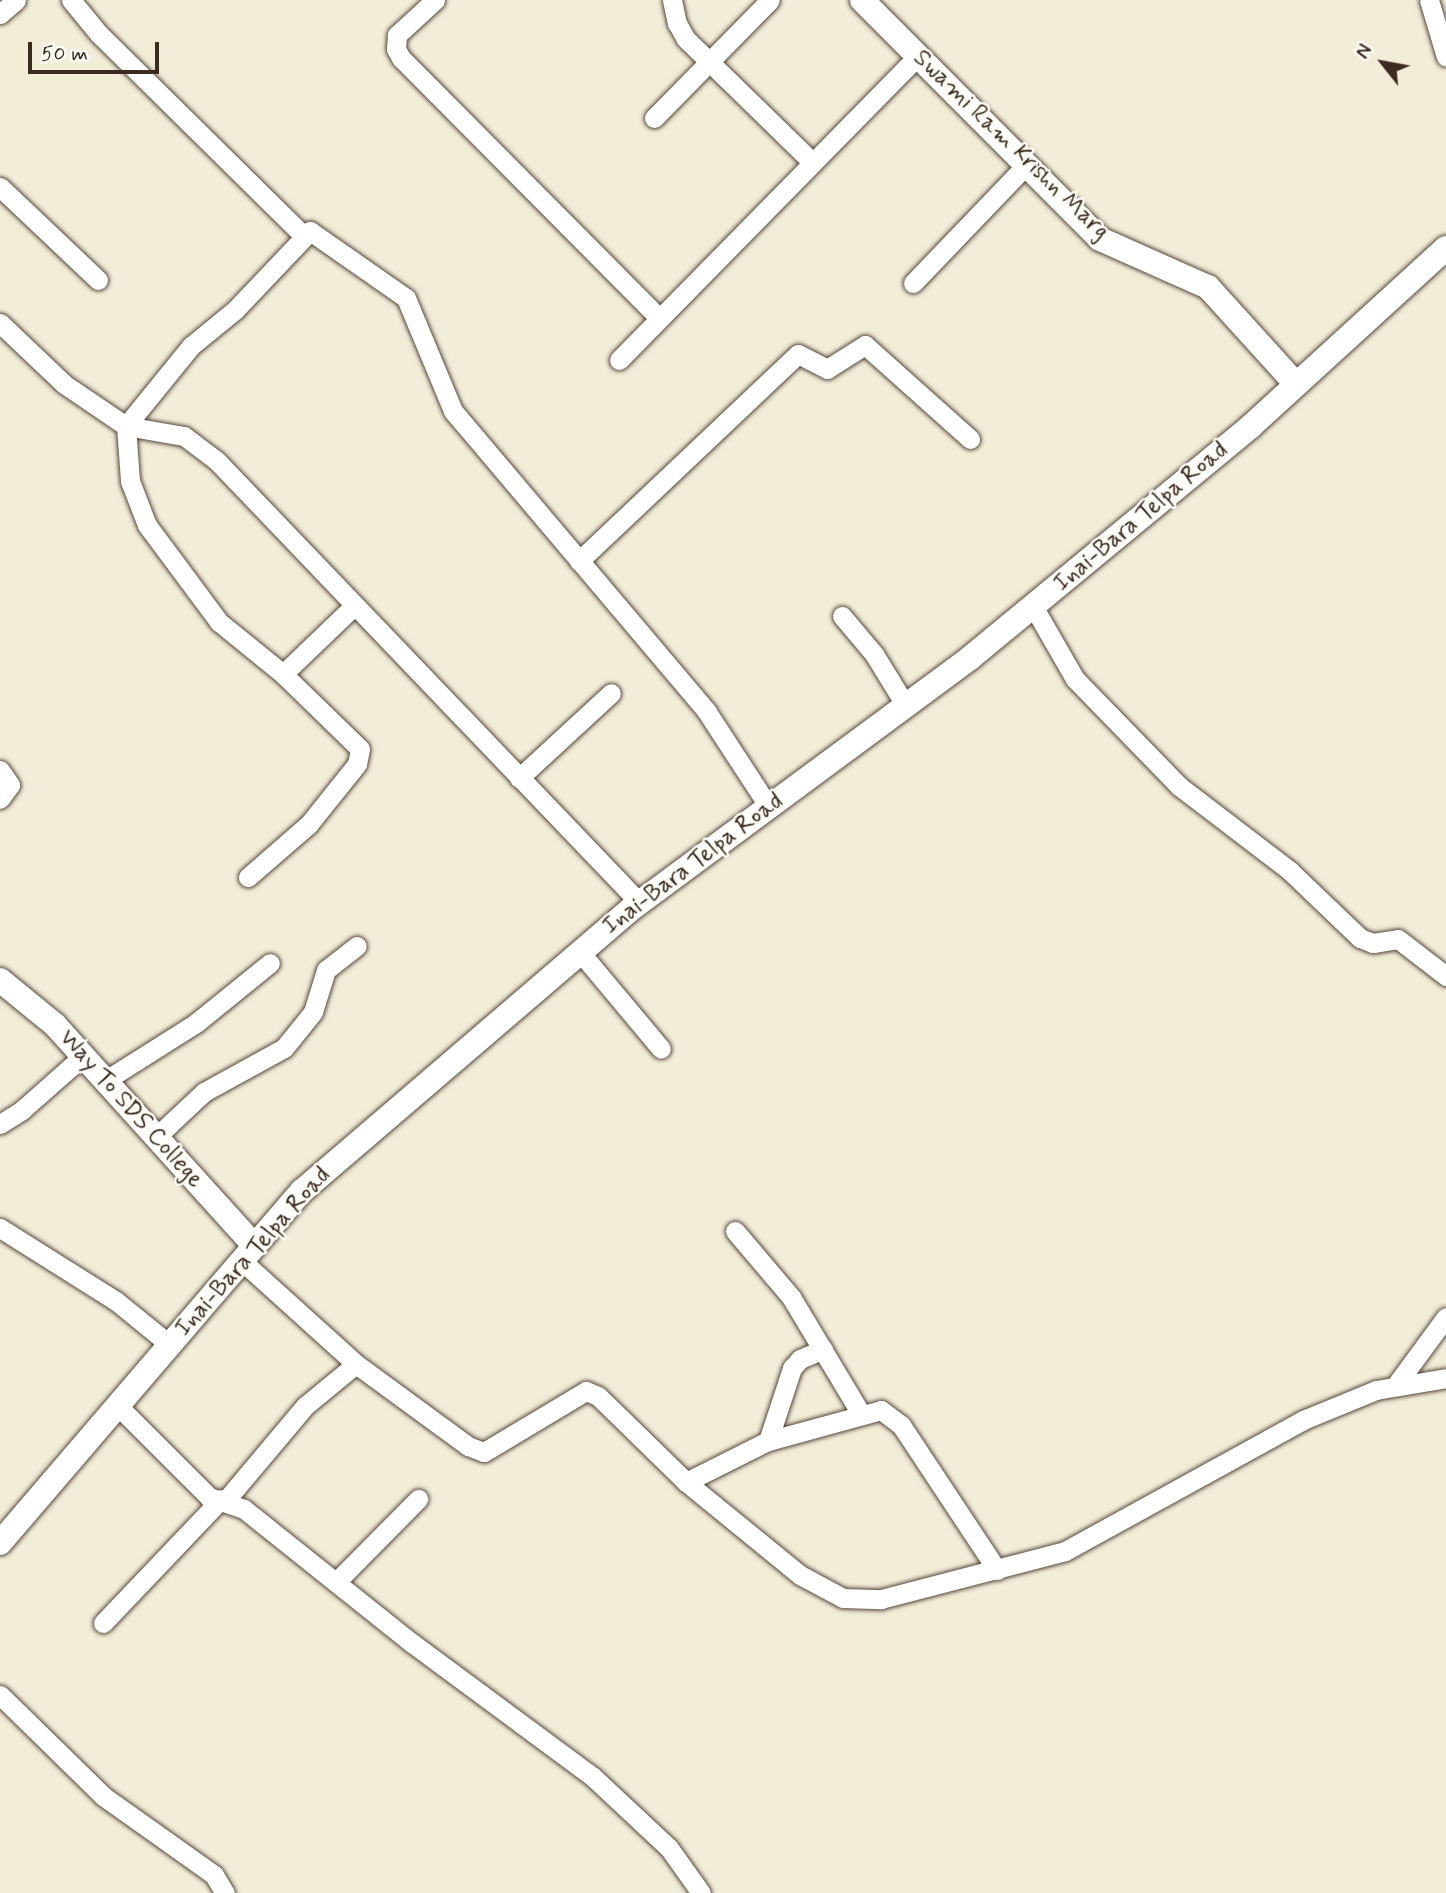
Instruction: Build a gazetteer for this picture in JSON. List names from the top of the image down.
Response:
{
  "streets": {
    "street": ["Swami Ram Krishn Marg", "Inai-Bara Telpa Road", "Way To SDS College"]
  },
  "crossings": [
    ["Swami Ram Krishn Marg", "Inai-Bara Telpa Road"],
    ["Inai-Bara Telpa Road", "Way To SDS College"]
  ],
  "scale_bar": "50 m",
  "north": "top left"
}
